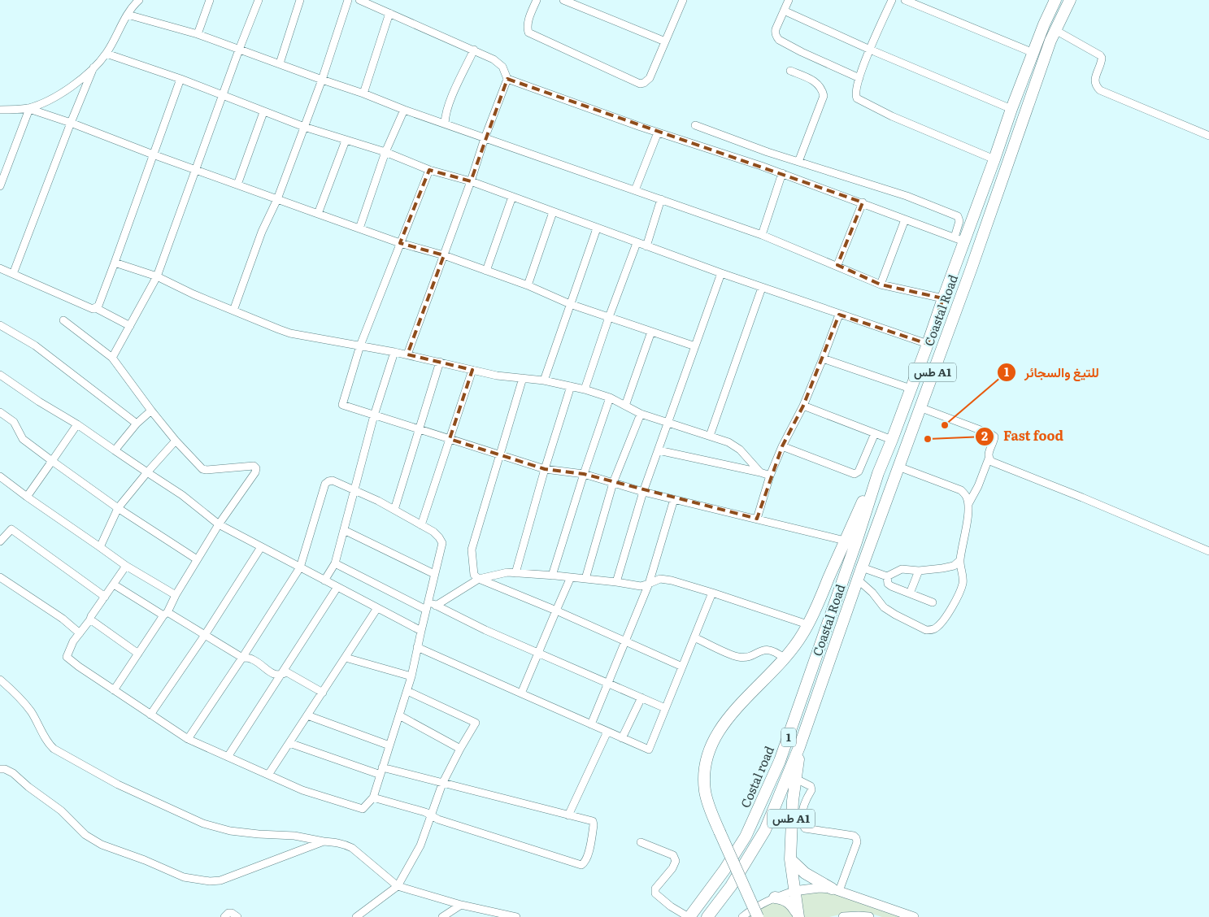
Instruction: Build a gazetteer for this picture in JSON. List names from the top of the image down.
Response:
{
  "streets": {
    "highway": [
      "Coastal Road",
      "طس A1",
      "1",
      "Costal road"
    ]
  },
  "crossings": [
    ["Coastal Road", "Costal road"]
  ],
  "places": ["للتيغ والسجائر", "Fast food"]
}
